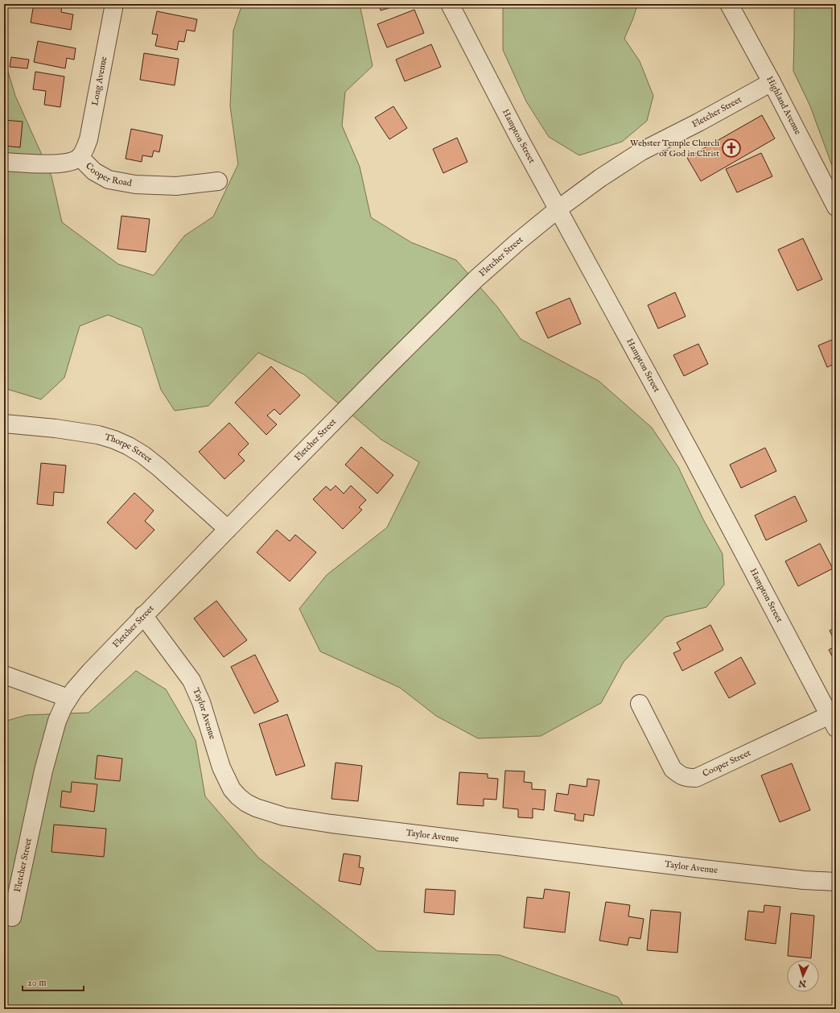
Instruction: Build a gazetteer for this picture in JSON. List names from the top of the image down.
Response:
{
  "streets": {
    "street": [
      "Long Avenue",
      "Highland Avenue",
      "Fletcher Street",
      "Hampton Street",
      "Cooper Road",
      "Thorpe Street",
      "Taylor Avenue",
      "Cooper Street"
    ]
  },
  "crossings": [
    ["Long Avenue", "Cooper Road"],
    ["Highland Avenue", "Fletcher Street"],
    ["Fletcher Street", "Hampton Street"],
    ["Fletcher Street", "Thorpe Street"],
    ["Fletcher Street", "Taylor Avenue"],
    ["Hampton Street", "Cooper Street"]
  ],
  "places": {
    "church": ["Webster Temple Church of God in Christ"]
  },
  "scale_bar": "20 m",
  "north": "bottom"
}
